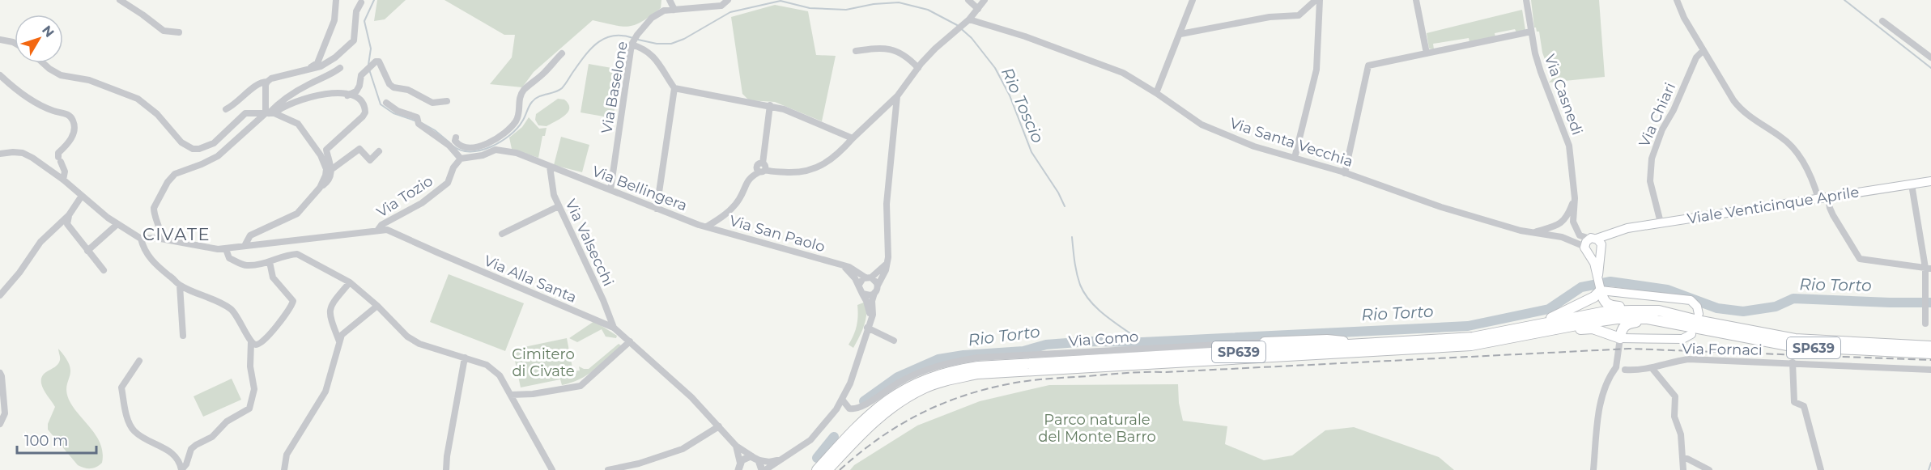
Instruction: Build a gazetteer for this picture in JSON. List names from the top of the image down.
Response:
{
  "streets": {
    "main road": ["Viale Venticinque Aprile", "SP639"],
    "street": [
      "Via Baselone",
      "Via Casnedi",
      "Via Chiari",
      "Via Santa Vecchia",
      "Via Bellingera",
      "Via Tozio",
      "Via San Paolo",
      "Via Valsecchi",
      "Via Alla Santa",
      "Via Como",
      "Via Fornaci"
    ]
  },
  "crossings": [
    ["Via Baselone", "Via Bellingera"],
    ["Via Chiari", "Viale Venticinque Aprile"],
    ["Via Santa Vecchia", "Viale Venticinque Aprile"],
    ["Via Bellingera", "Via San Paolo"],
    ["Via Bellingera", "Via Valsecchi"],
    ["Via Tozio", "Via Alla Santa"],
    ["Via Valsecchi", "Via Alla Santa"]
  ],
  "districts": ["CIVATE"],
  "water": ["Rio Toscio", "Rio Torto"],
  "parks": ["Cimitero di Civate", "Parco naturale del Monte Barro"],
  "scale_bar": "100 m",
  "north": "top right"
}
